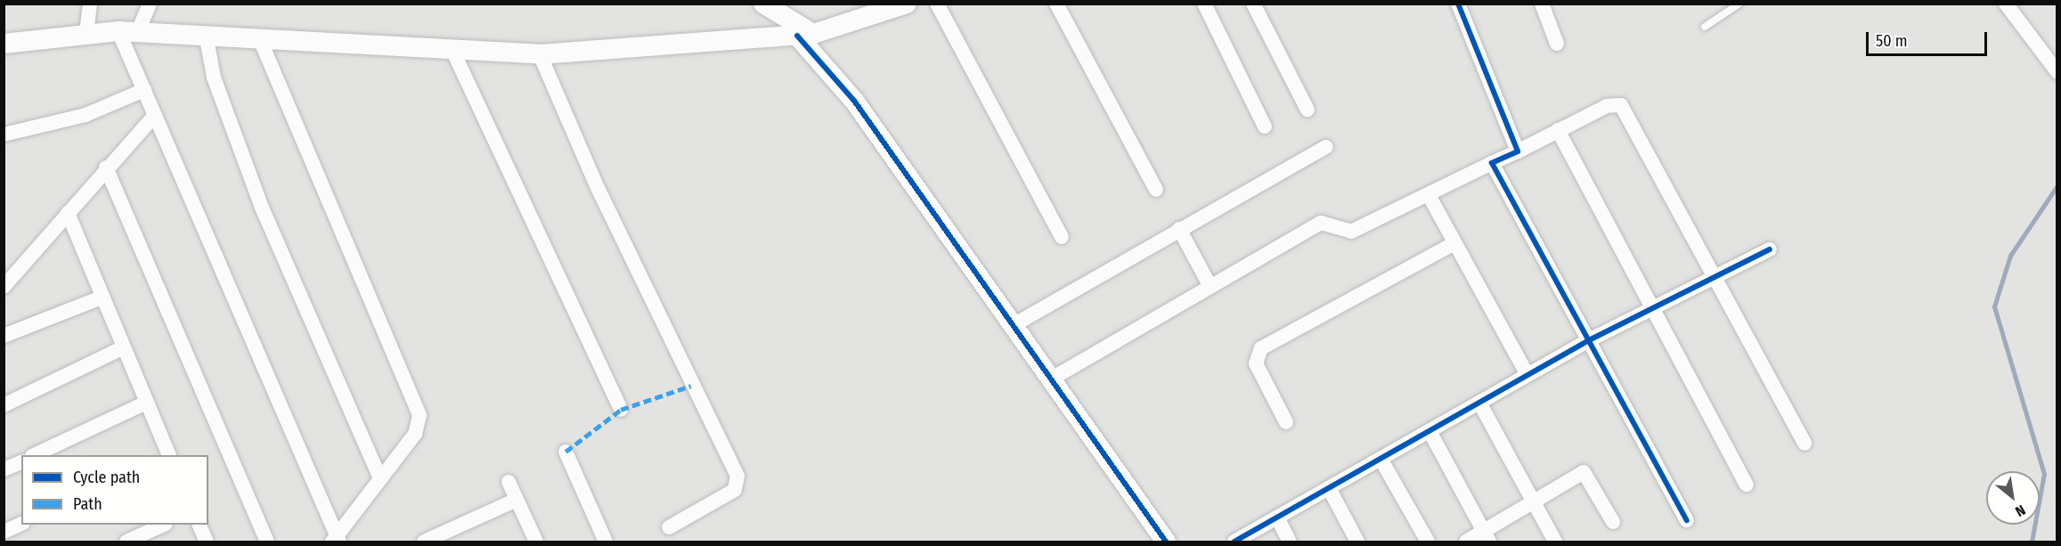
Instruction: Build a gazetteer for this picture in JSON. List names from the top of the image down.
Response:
{
  "legend": ["Cycle path", "Path"],
  "scale_bar": "50 m",
  "north": "bottom right"
}
